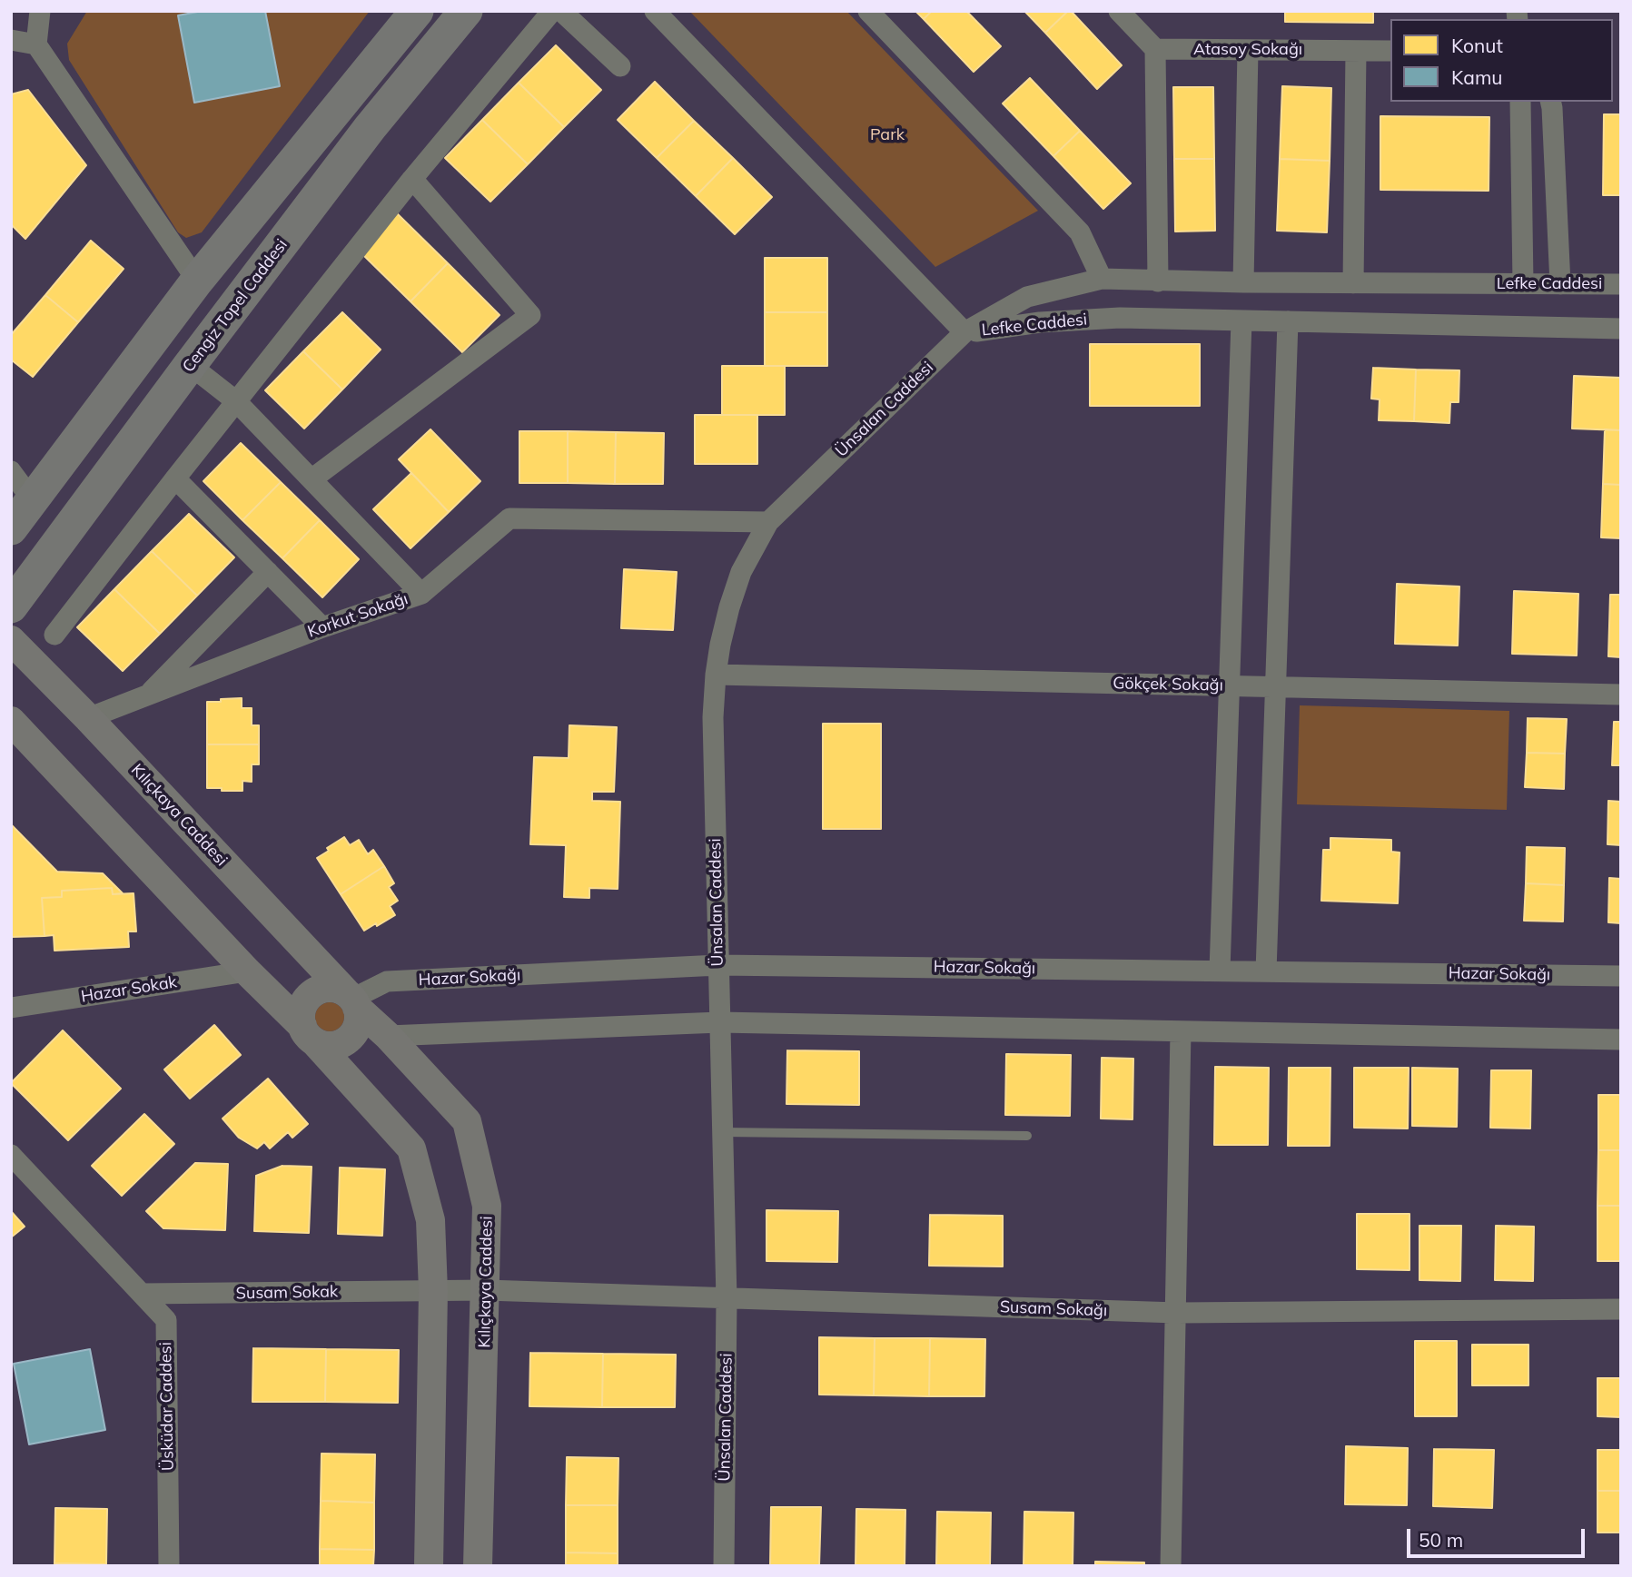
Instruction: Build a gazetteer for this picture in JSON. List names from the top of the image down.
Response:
{
  "streets": {
    "main road": ["Cengiz Topel Caddesi"],
    "street": [
      "Atasoy Sokağı",
      "Lefke Caddesi",
      "Ünsalan Caddesi",
      "Korkut Sokağı",
      "Gökçek Sokağı",
      "Kılıçkaya Caddesi",
      "Hazar Sokağı",
      "Hazar Sokak",
      "Susam Sokak",
      "Susam Sokağı",
      "Üsküdar Caddesi"
    ]
  },
  "crossings": [
    ["Lefke Caddesi", "Ünsalan Caddesi"],
    ["Ünsalan Caddesi", "Korkut Sokağı"],
    ["Ünsalan Caddesi", "Gökçek Sokağı"],
    ["Ünsalan Caddesi", "Hazar Sokağı"],
    ["Ünsalan Caddesi", "Susam Sokağı"],
    ["Korkut Sokağı", "Kılıçkaya Caddesi"],
    ["Kılıçkaya Caddesi", "Hazar Sokağı"],
    ["Kılıçkaya Caddesi", "Susam Sokak"],
    ["Kılıçkaya Caddesi", "Susam Sokağı"],
    ["Susam Sokak", "Susam Sokağı"],
    ["Susam Sokak", "Üsküdar Caddesi"]
  ],
  "parks": ["Park"],
  "legend": ["Konut", "Kamu"],
  "scale_bar": "50 m"
}
